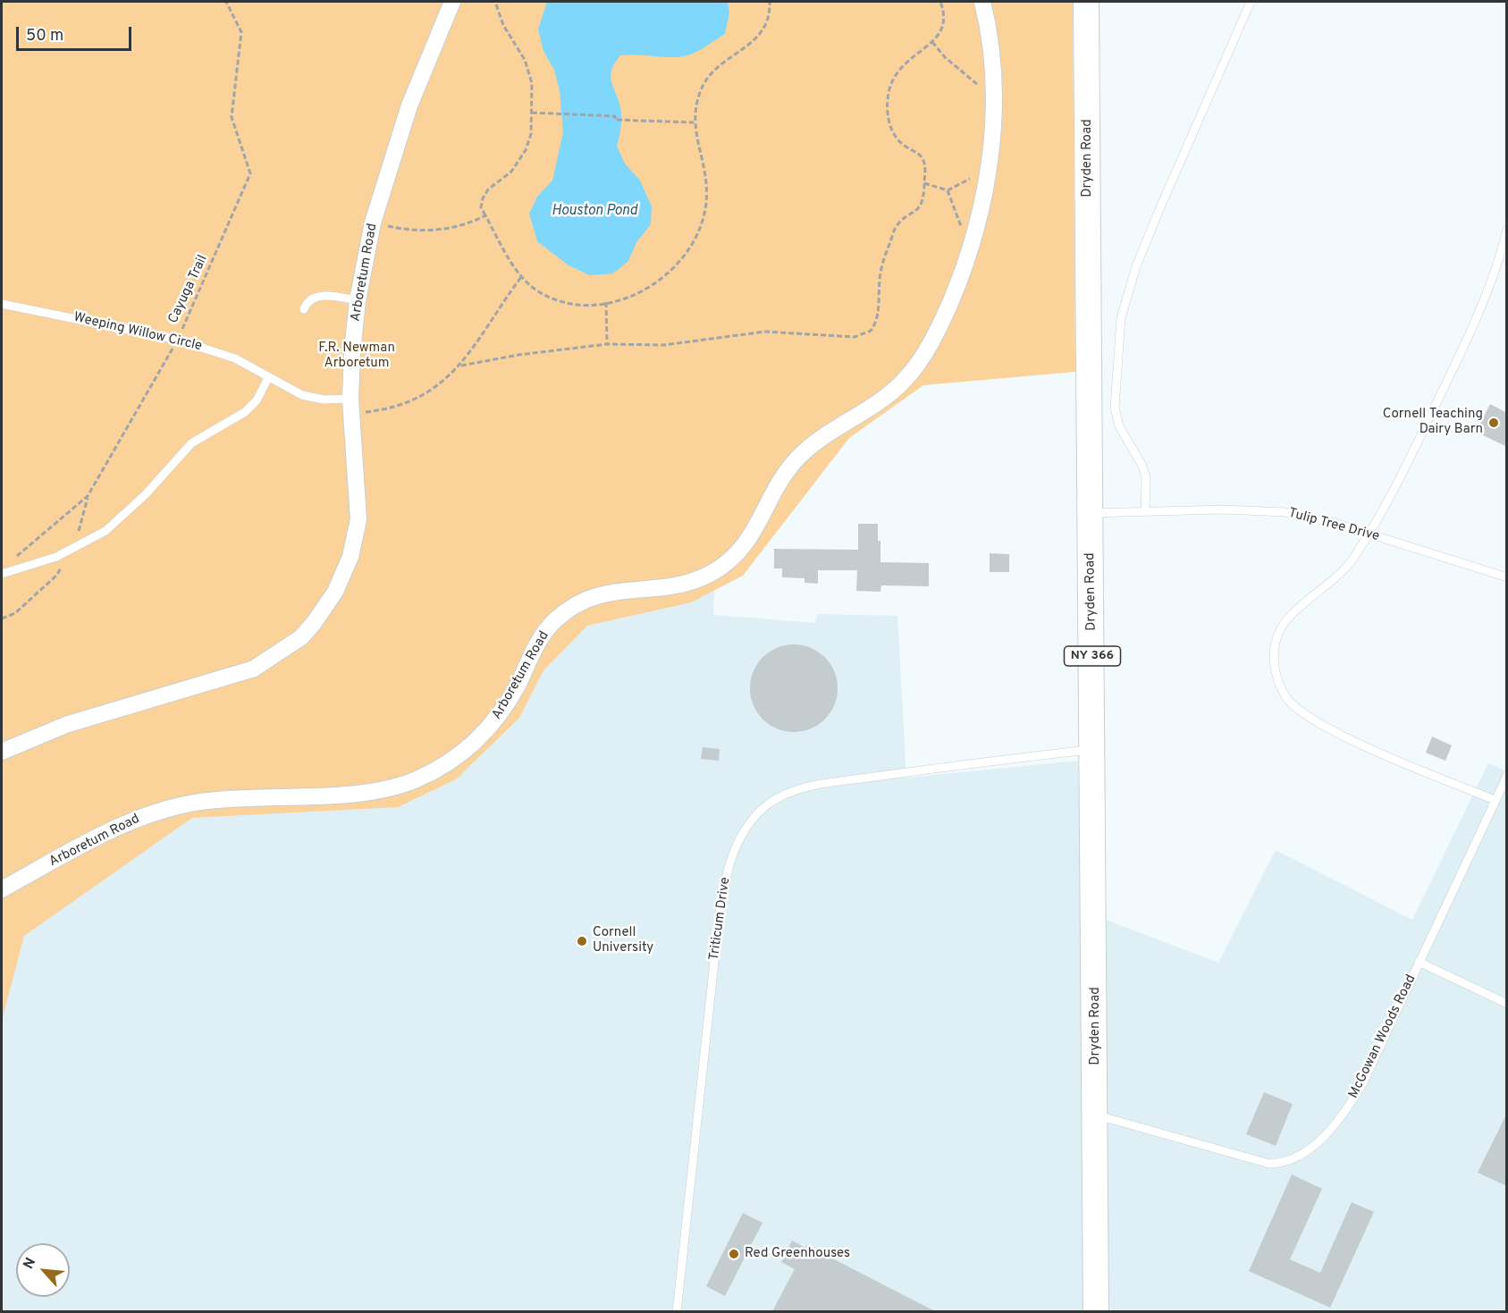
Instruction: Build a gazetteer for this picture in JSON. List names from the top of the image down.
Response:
{
  "streets": {
    "main road": ["Dryden Road", "NY 366"],
    "street": ["Arboretum Road"],
    "lane": [
      "Weeping Willow Circle",
      "Tulip Tree Drive",
      "Triticum Drive",
      "McGowan Woods Road"
    ],
    "path": ["Cayuga Trail"]
  },
  "crossings": [
    ["Dryden Road", "Tulip Tree Drive"],
    ["Dryden Road", "Triticum Drive"],
    ["Dryden Road", "McGowan Woods Road"],
    ["Arboretum Road", "Weeping Willow Circle"],
    ["Cayuga Trail", "Weeping Willow Circle"]
  ],
  "water": ["Houston Pond"],
  "parks": ["F.R. Newman Arboretum"],
  "places": ["Cornell Teaching Dairy Barn", "Cornell University", "Red Greenhouses"],
  "scale_bar": "50 m",
  "north": "top left"
}
